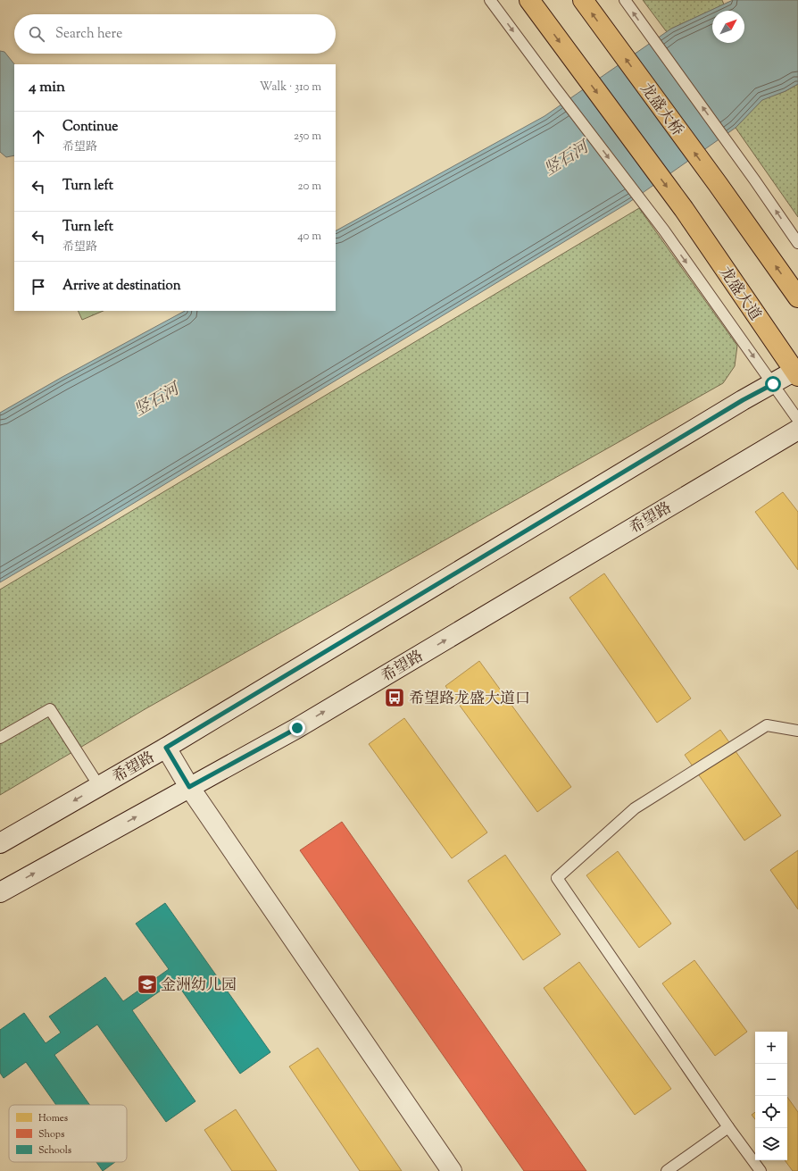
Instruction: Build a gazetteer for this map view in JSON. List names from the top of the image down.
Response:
{
  "streets": {
    "main road": ["龙盛大桥", "龙盛大道", "希望路"]
  },
  "crossings": [
    ["龙盛大道", "希望路"]
  ],
  "one_way": ["龙盛大桥", "龙盛大道"],
  "water": ["竖石河"],
  "places": {
    "bus stop": ["希望路龙盛大道口"],
    "school or university": ["金洲幼儿园"]
  },
  "legend": ["Homes", "Shops", "Schools"],
  "north": "top right",
  "page": {
    "search": "Search here",
    "heading": ["4 min", "Walk · 310 m"],
    "list": [
      ["Continue", "希望路", "250 m"],
      ["Turn left", "20 m"],
      ["Turn left", "希望路", "40 m"],
      "Arrive at destination"
    ],
    "map_buttons": ["+", "−"]
  }
}
